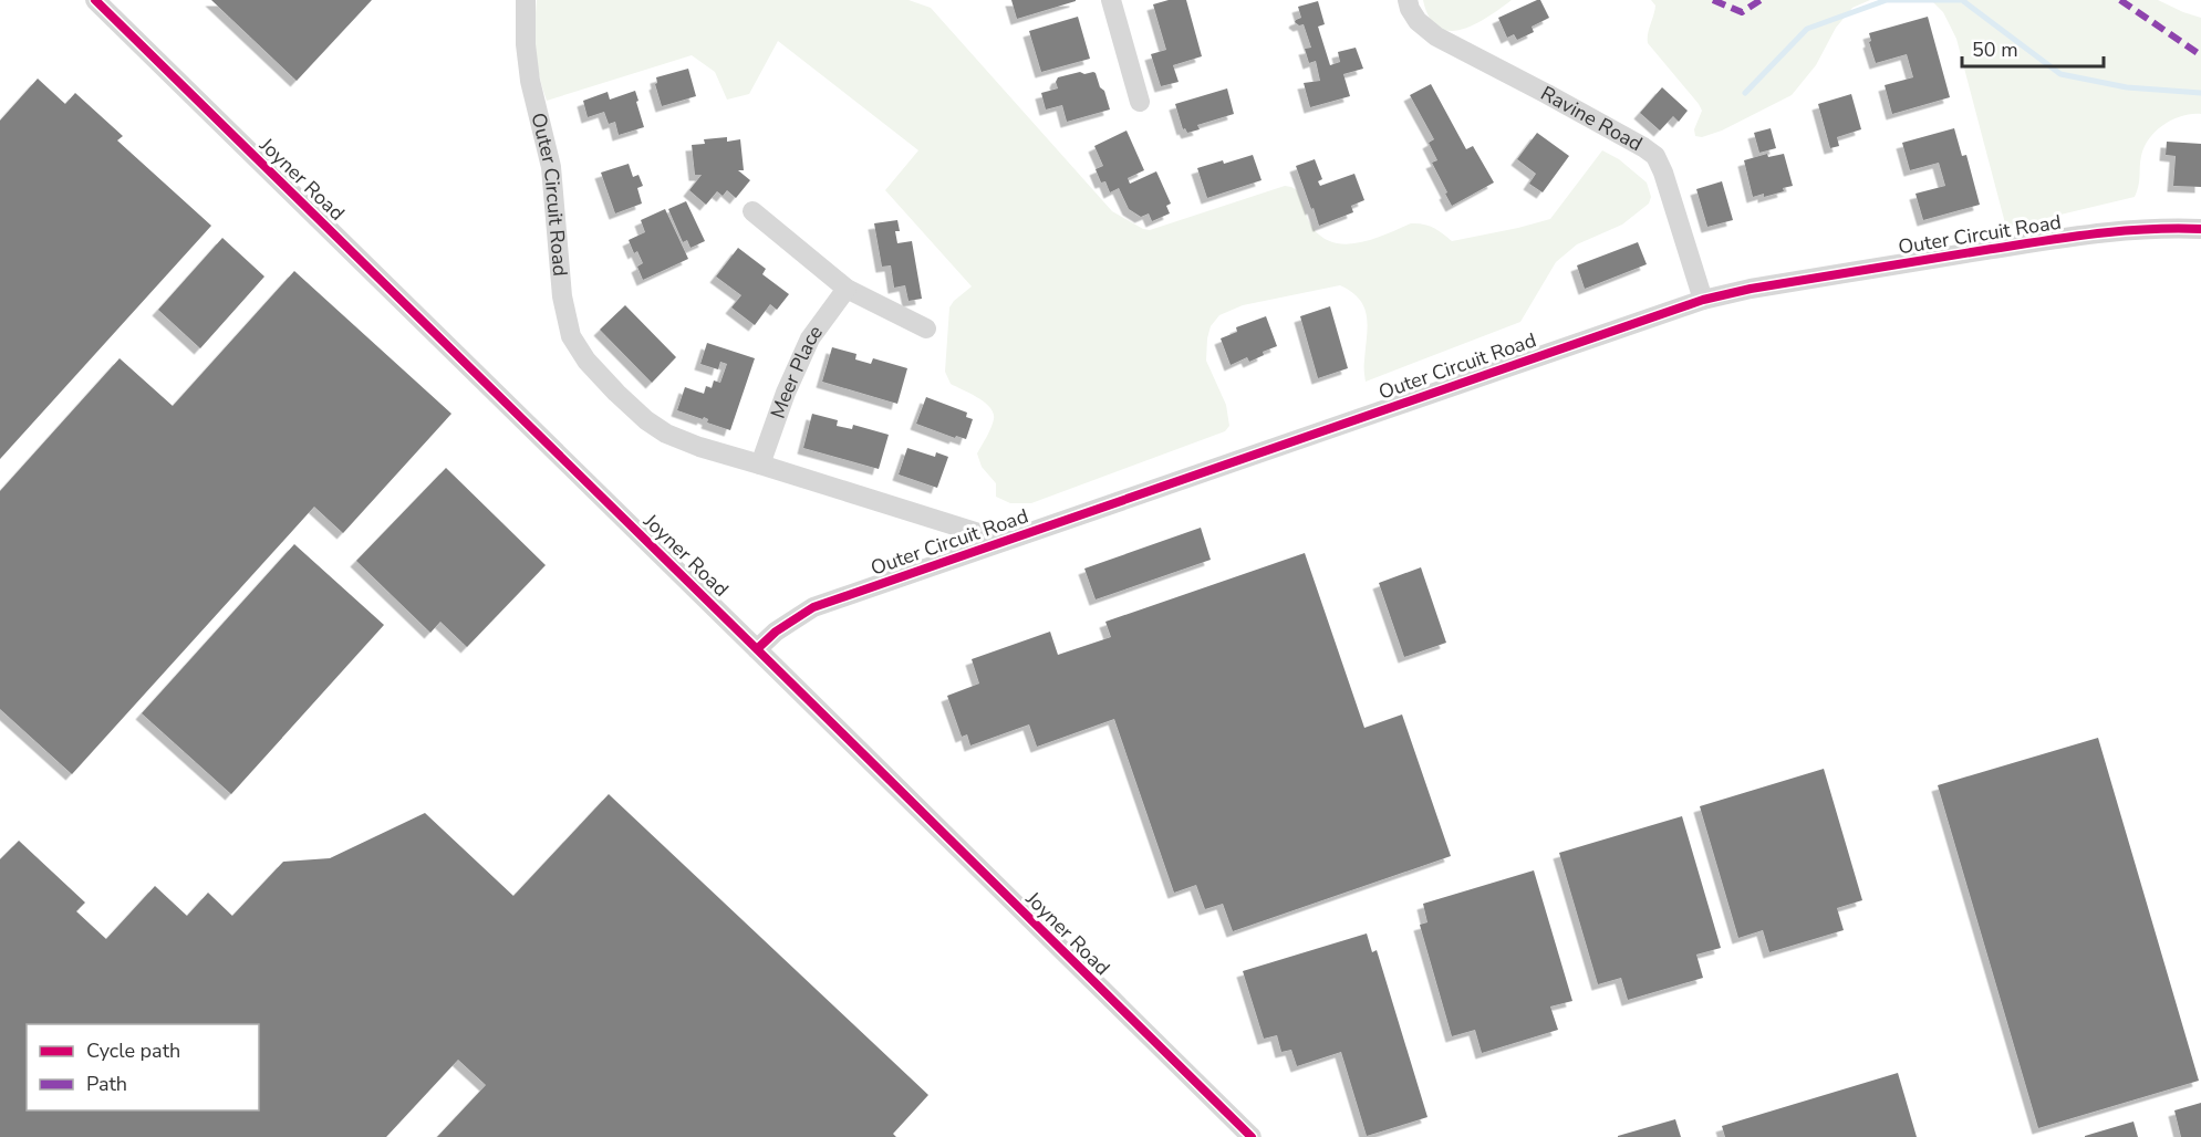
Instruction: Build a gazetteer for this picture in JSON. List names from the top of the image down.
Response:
{
  "streets": {
    "street": [
      "Ravine Road",
      "Joyner Road",
      "Outer Circuit Road",
      "Meer Place"
    ]
  },
  "crossings": [
    ["Ravine Road", "Outer Circuit Road"],
    ["Joyner Road", "Outer Circuit Road"],
    ["Outer Circuit Road", "Meer Place"]
  ],
  "legend": ["Cycle path", "Path"],
  "scale_bar": "50 m"
}
